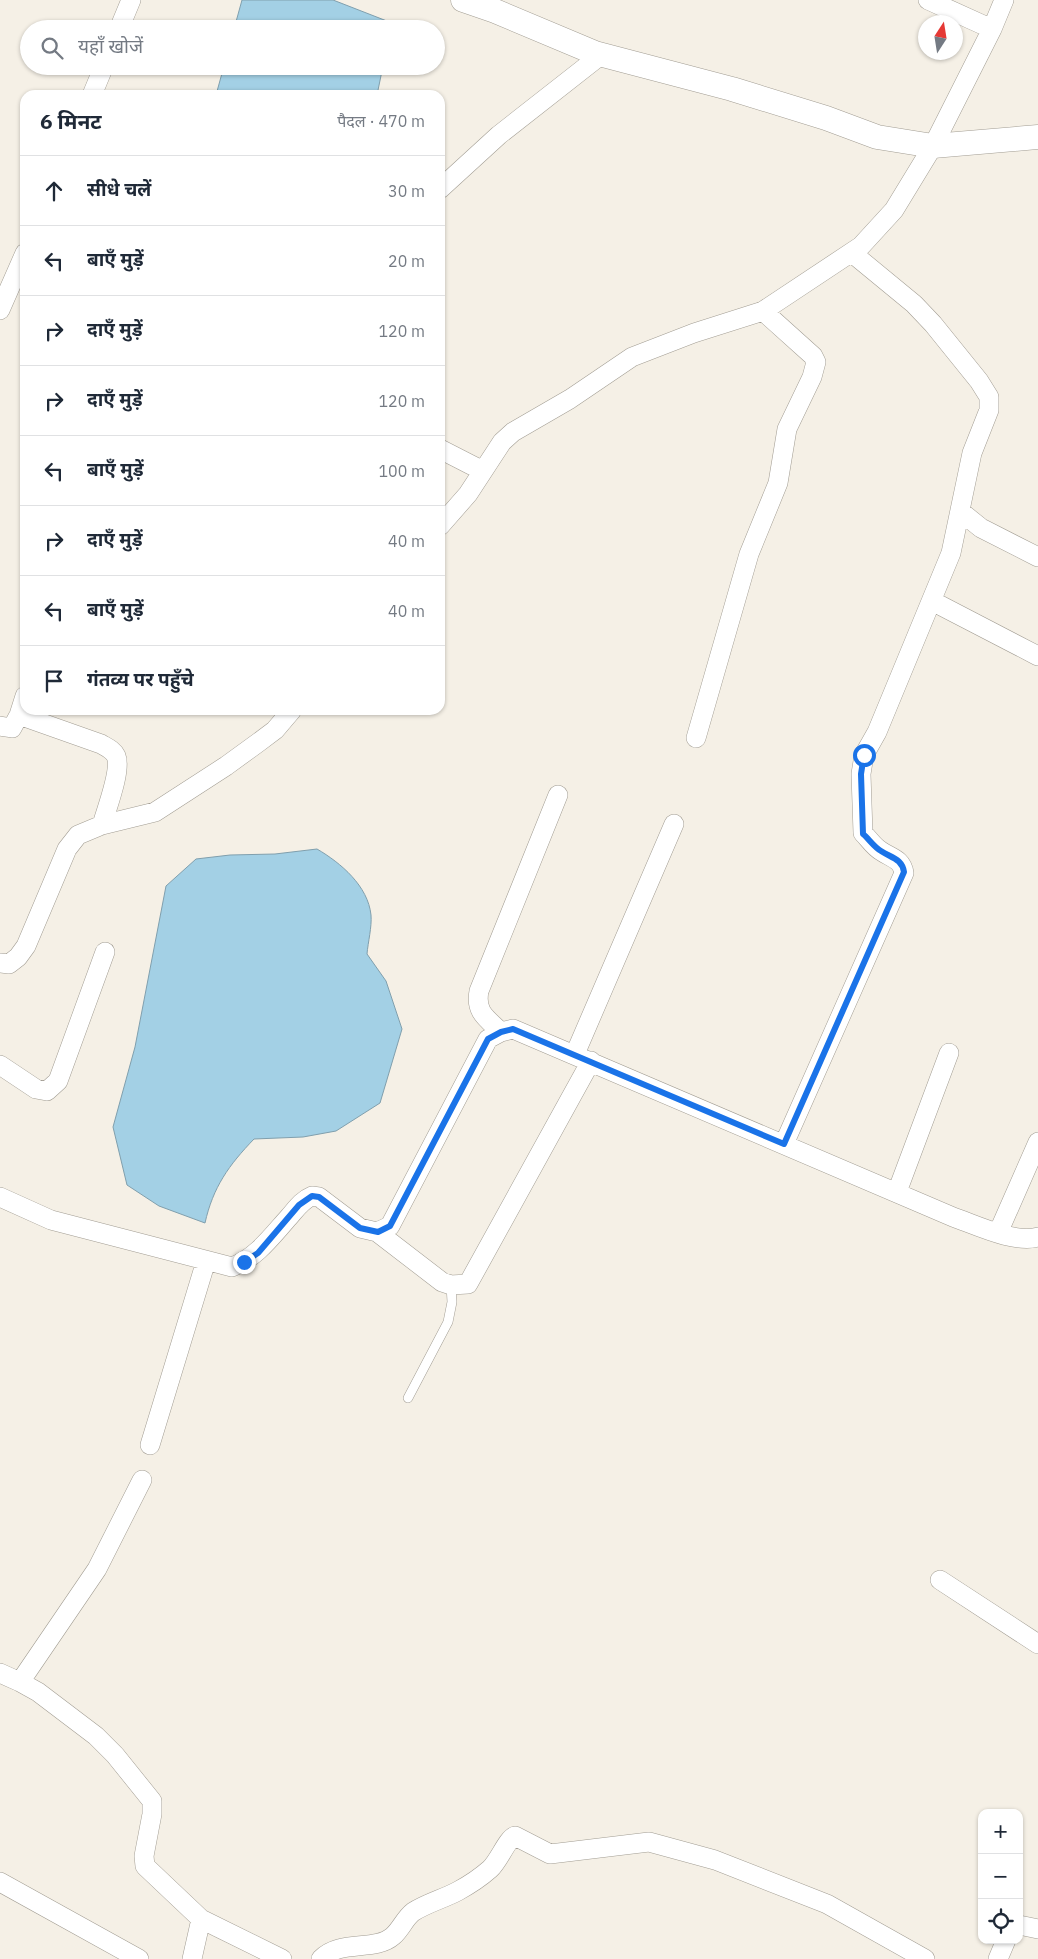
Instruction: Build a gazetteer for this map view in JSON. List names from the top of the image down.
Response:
{
  "north": "top",
  "page": {
    "search": "यहाँ खोजें",
    "heading": ["6 मिनट", "पैदल · 470 m"],
    "list": [
      ["सीधे चलें", "30 m"],
      ["बाएँ मुड़ें", "20 m"],
      ["दाएँ मुड़ें", "120 m"],
      ["दाएँ मुड़ें", "120 m"],
      ["बाएँ मुड़ें", "100 m"],
      ["दाएँ मुड़ें", "40 m"],
      ["बाएँ मुड़ें", "40 m"],
      "गंतव्य पर पहुँचे"
    ],
    "map_buttons": ["+", "−"]
  }
}
